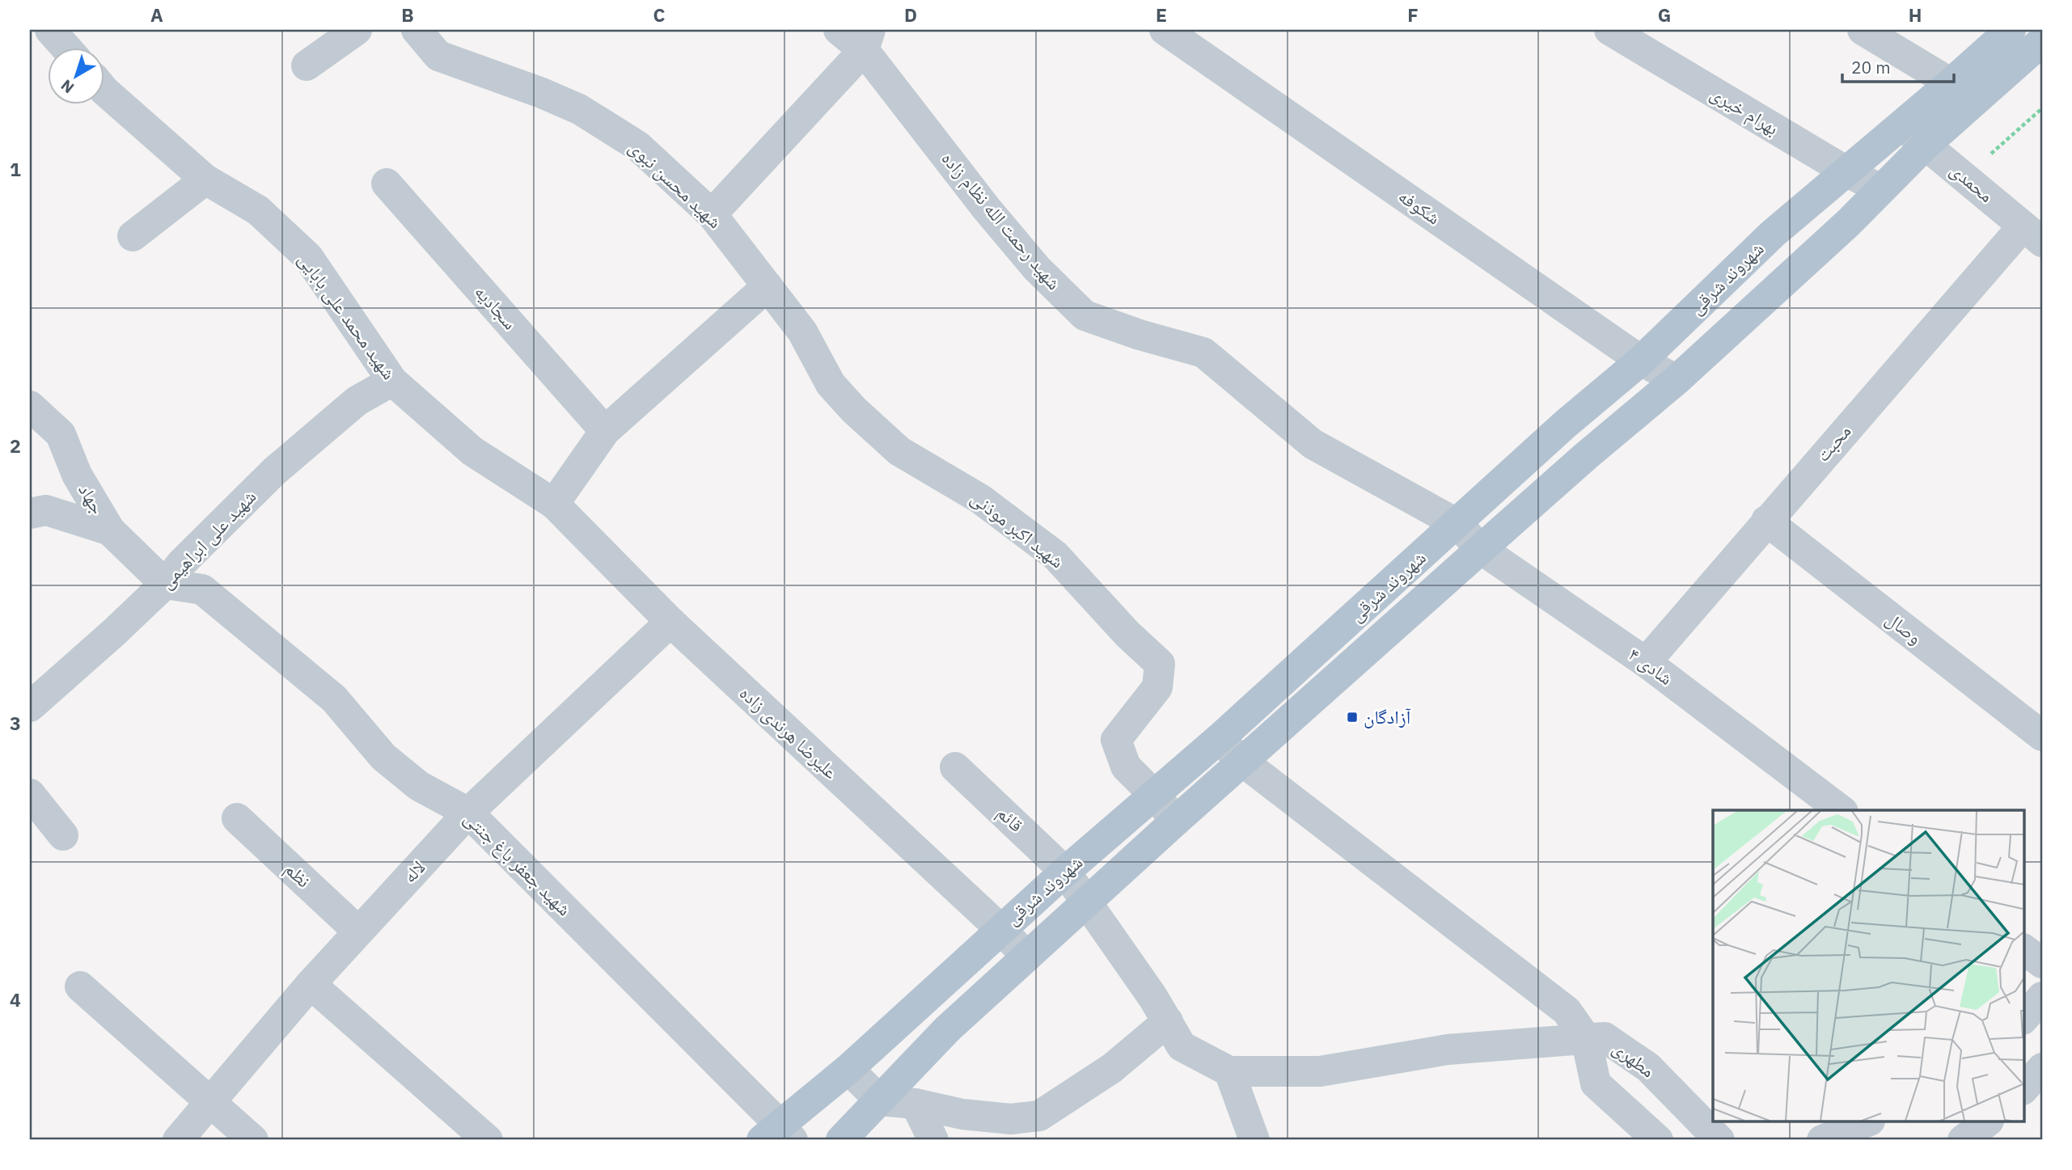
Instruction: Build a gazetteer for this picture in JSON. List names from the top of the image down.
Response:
{
  "streets": {
    "main road": ["شهروند شرقی"],
    "street": [
      "بهرام خیری",
      "محمدی",
      "شهید محسن نبوی",
      "شکوفه",
      "شهید رحمت الله نظام زاده",
      "سجادیه",
      "شهید محمد علی بابایی",
      "محبت",
      "جهاد",
      "شهید اکبر موذنی",
      "شهید علی ابراهیمی",
      "وصال",
      "شادی ۴",
      "علیرضا هرندی زاده",
      "قائم",
      "شهید جعفر باغ جنتی",
      "لاله",
      "نظم",
      "مطهری"
    ]
  },
  "crossings": [
    ["بهرام خیری", "شهروند شرقی"],
    ["محمدی", "شهروند شرقی"],
    ["محمدی", "محبت"],
    ["شهید محسن نبوی", "شهید اکبر موذنی"],
    ["شکوفه", "شهروند شرقی"],
    ["شهید رحمت الله نظام زاده", "شهروند شرقی"],
    ["شهید رحمت الله نظام زاده", "شادی ۴"],
    ["شهروند شرقی", "شهید اکبر موذنی"],
    ["شهروند شرقی", "شادی ۴"],
    ["شهروند شرقی", "علیرضا هرندی زاده"],
    ["شهروند شرقی", "قائم"],
    ["شهروند شرقی", "شهید جعفر باغ جنتی"],
    ["شهید محمد علی بابایی", "شهید علی ابراهیمی"],
    ["شهید محمد علی بابایی", "علیرضا هرندی زاده"],
    ["محبت", "وصال"],
    ["محبت", "شادی ۴"],
    ["جهاد", "شهید علی ابراهیمی"],
    ["جهاد", "شهید جعفر باغ جنتی"],
    ["شهید علی ابراهیمی", "شهید جعفر باغ جنتی"],
    ["علیرضا هرندی زاده", "لاله"],
    ["شهید جعفر باغ جنتی", "لاله"],
    ["لاله", "نظم"]
  ],
  "places": {
    "transit": ["آزادگان"]
  },
  "scale_bar": "20 m",
  "north": "bottom left",
  "grid": {
    "columns": [
      "A",
      "B",
      "C",
      "D",
      "E",
      "F",
      "G",
      "H"
    ],
    "rows": [
      "1",
      "2",
      "3",
      "4"
    ]
  }
}
